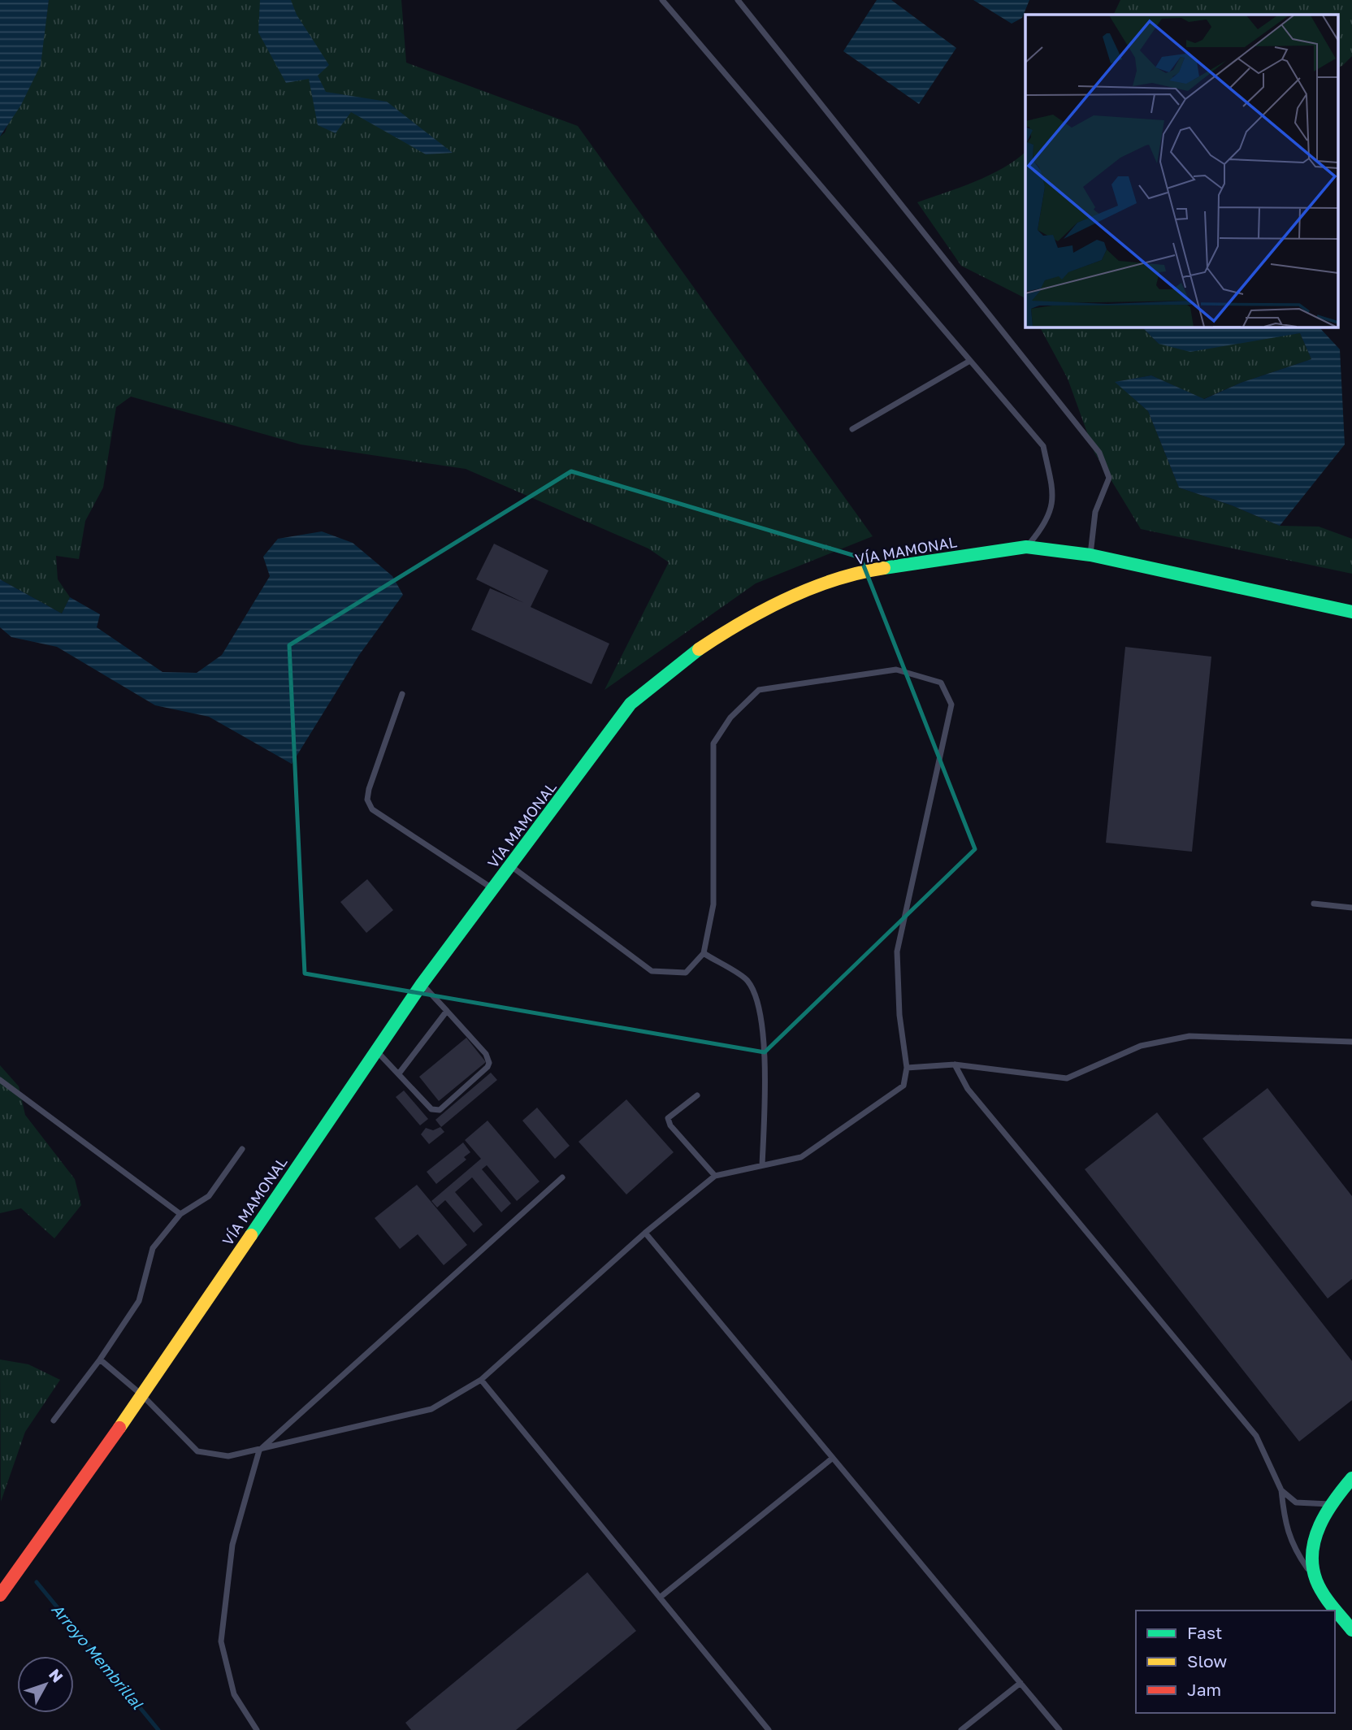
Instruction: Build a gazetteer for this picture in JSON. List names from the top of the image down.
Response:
{
  "streets": {
    "street": ["VÍA MAMONAL"]
  },
  "water": ["Arroyo Membrillal"],
  "legend": ["Fast", "Slow", "Jam"],
  "north": "top right"
}
